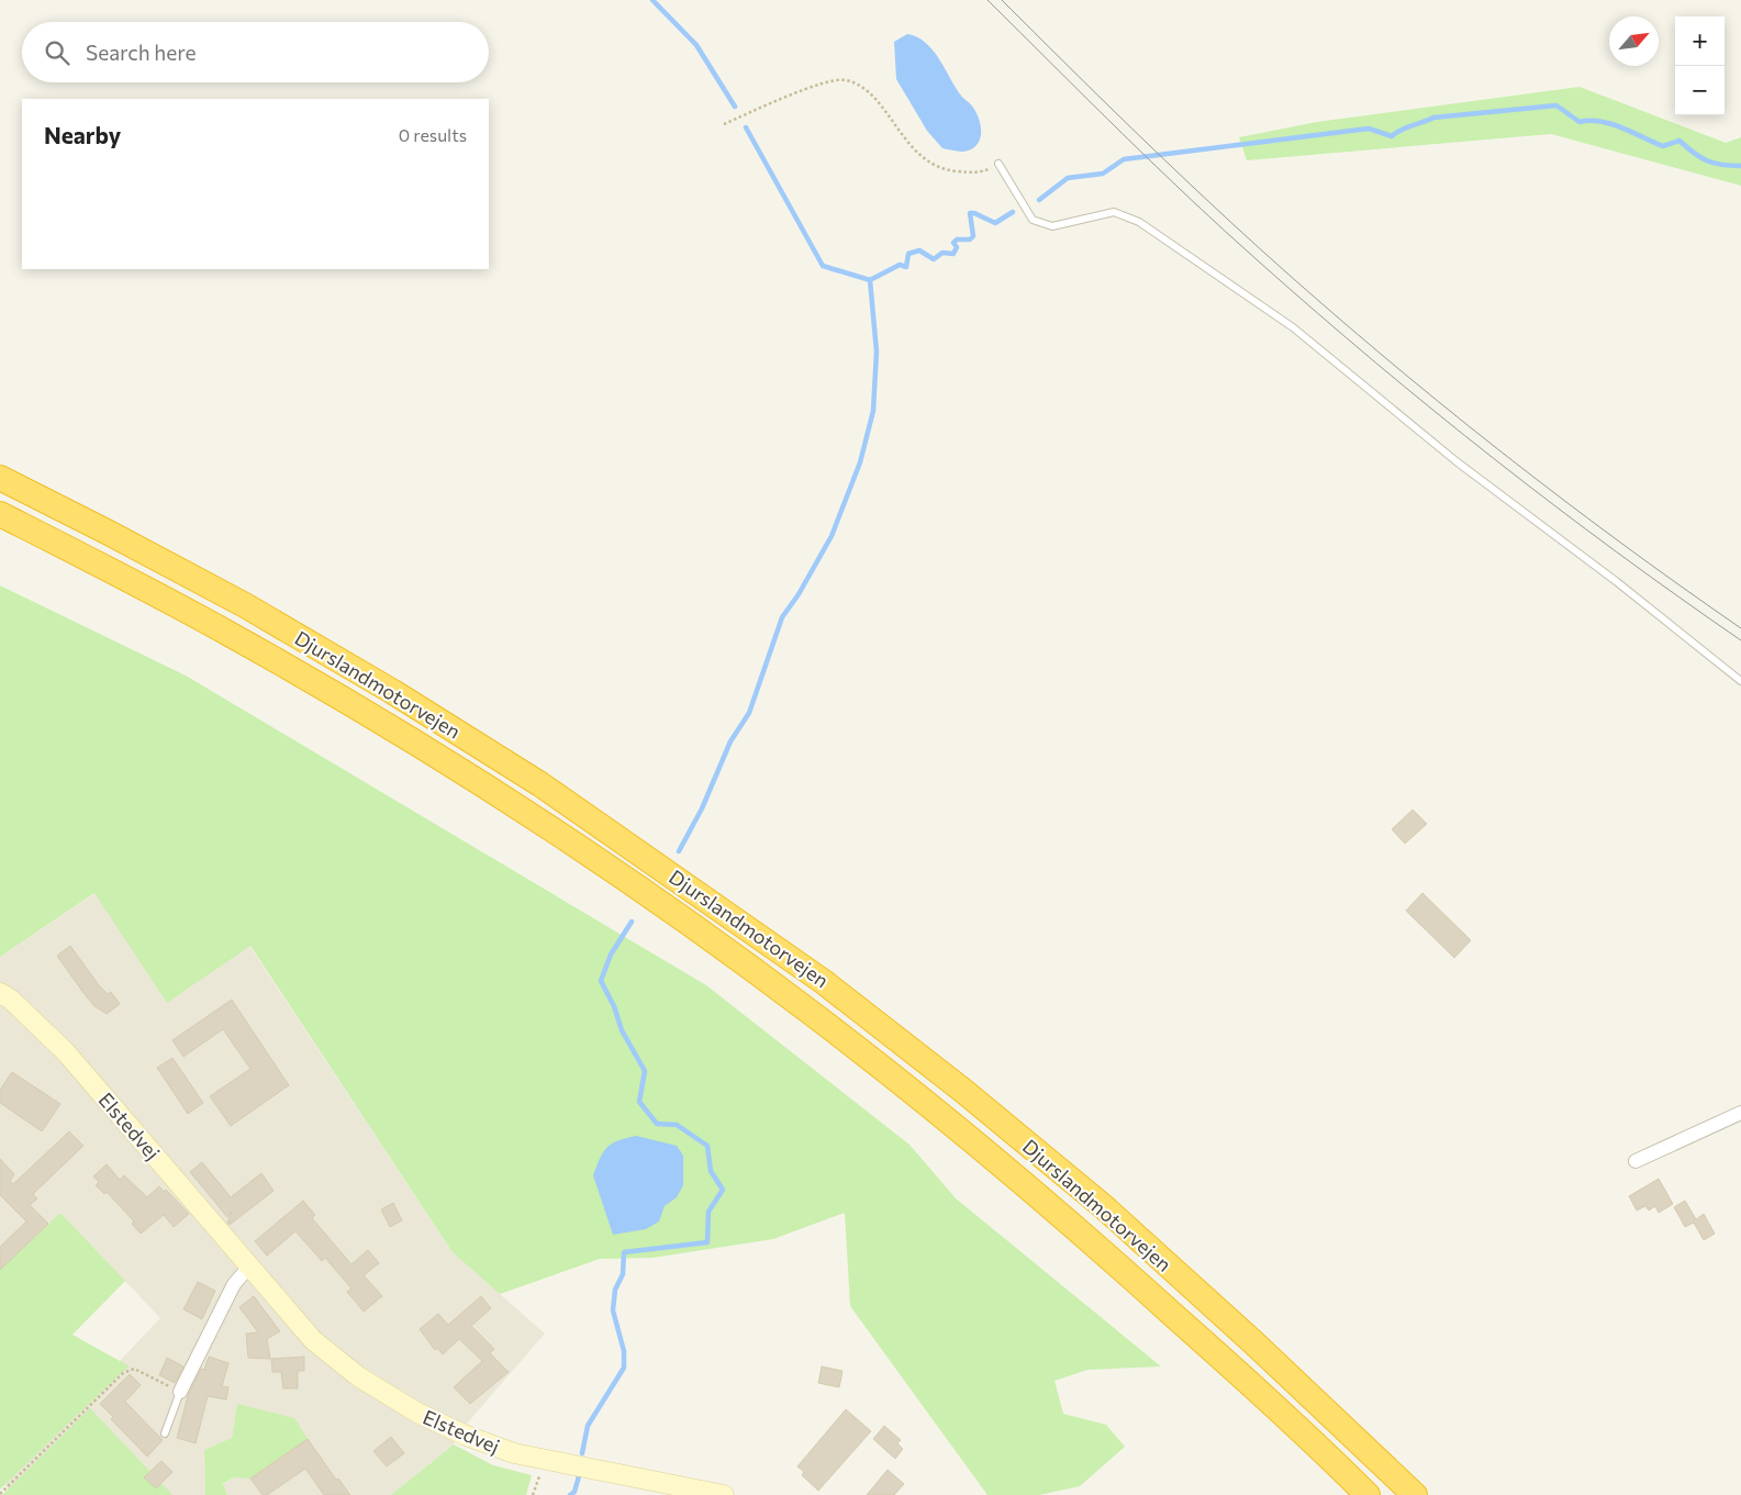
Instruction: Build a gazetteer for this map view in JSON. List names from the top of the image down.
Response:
{
  "streets": {
    "highway": ["Djurslandmotorvejen"],
    "street": ["Elstedvej"]
  },
  "north": "top right",
  "page": {
    "map_buttons": ["+", "−"],
    "search": "Search here",
    "heading": ["Nearby", "0 results"]
  }
}
